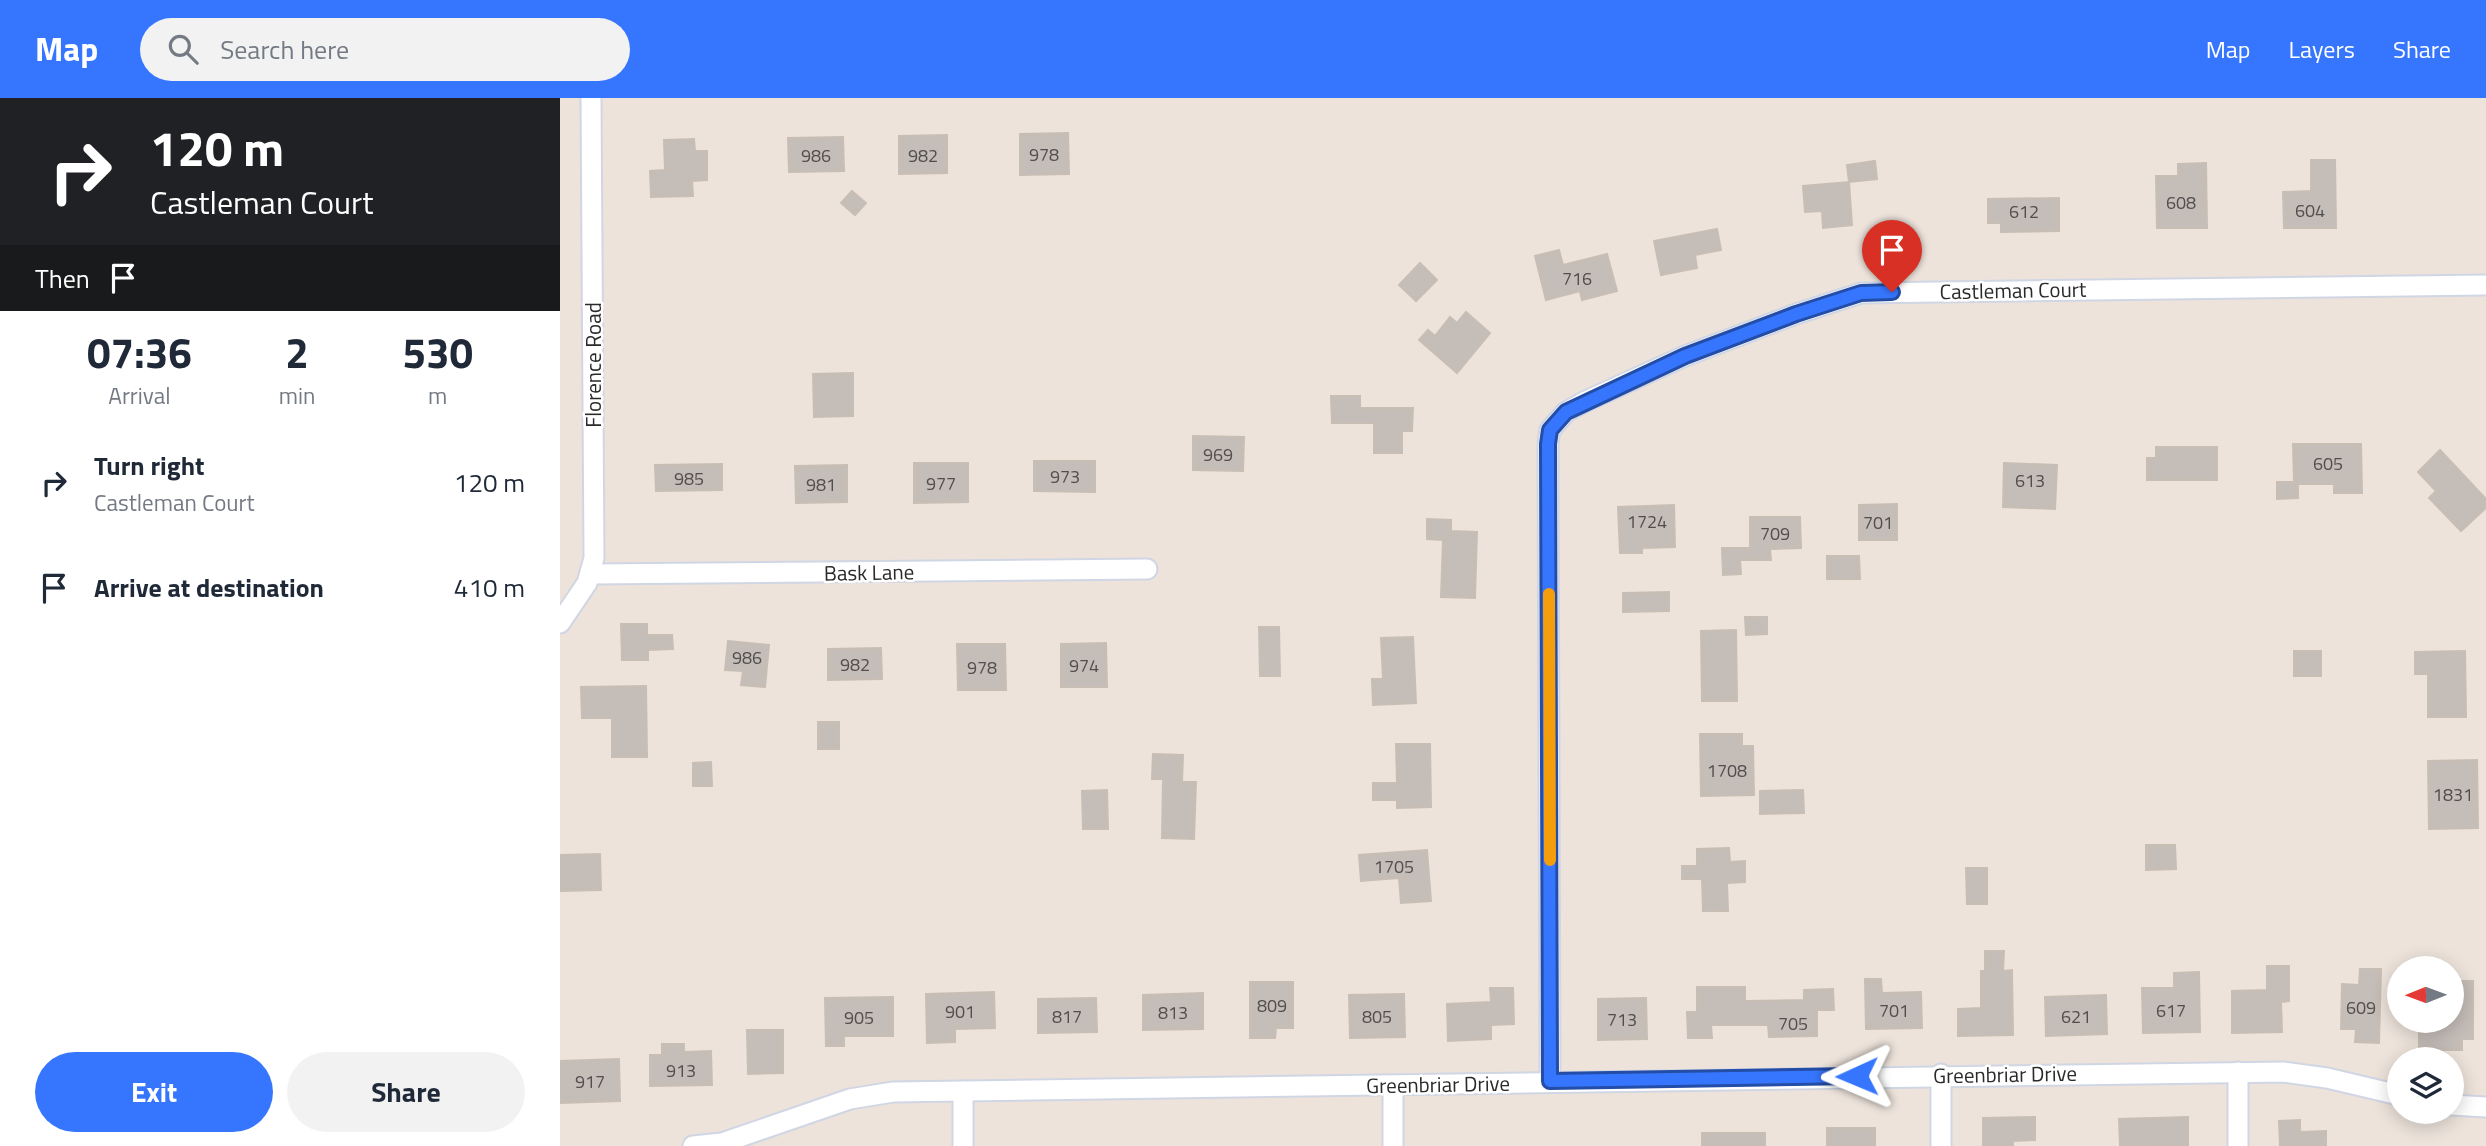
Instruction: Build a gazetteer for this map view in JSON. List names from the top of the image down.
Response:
{
  "streets": {
    "street": [
      "Castleman Court",
      "Florence Road",
      "Bask Lane",
      "Greenbriar Drive"
    ]
  },
  "crossings": [
    ["Castleman Court", "Greenbriar Drive"],
    ["Florence Road", "Bask Lane"]
  ],
  "house_numbers": [
    "978",
    "986",
    "982",
    "608",
    "604",
    "612",
    "716",
    "969",
    "605",
    "973",
    "985",
    "613",
    "977",
    "981",
    "1724",
    "701",
    "709",
    "986",
    "982",
    "974",
    "978",
    "1708",
    "1831",
    "1705",
    "809",
    "609",
    "701",
    "617",
    "901",
    "813",
    "817",
    "805",
    "621",
    "905",
    "713",
    "705",
    "913",
    "917"
  ],
  "north": "left",
  "page": {
    "header": "Map",
    "search": "Search here",
    "nav": ["Map", "Layers", "Share"],
    "turn": ["120 m", "Castleman Court"],
    "then": "Then",
    "eta": [
      "07:36",
      "Arrival",
      "2",
      "min",
      "530",
      "m"
    ],
    "list": [
      {
        "name": "Turn right",
        "note": "Castleman Court",
        "value": "120 m"
      },
      {
        "name": "Arrive at destination",
        "value": "410 m"
      }
    ],
    "buttons": ["Exit", "Share"]
  }
}
